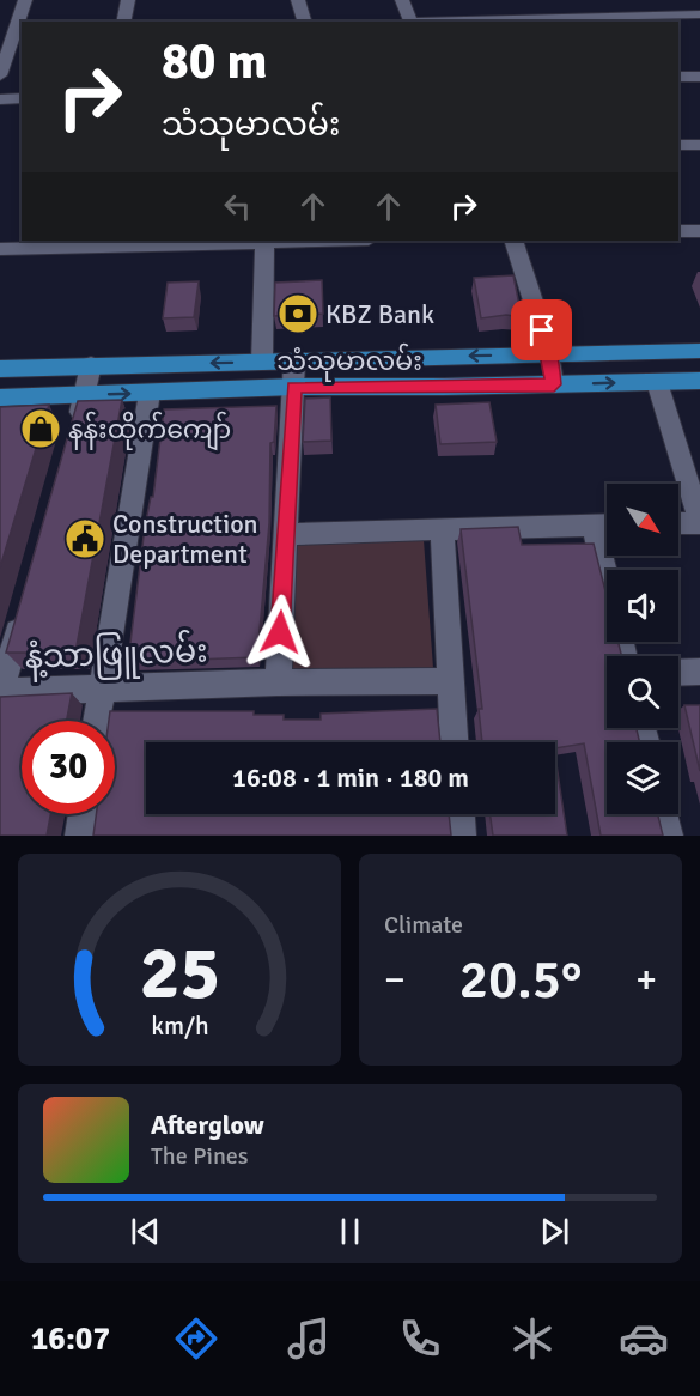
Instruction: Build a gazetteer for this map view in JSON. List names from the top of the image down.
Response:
{
  "streets": {
    "main road": ["သံသုမာလမ်း"],
    "street": ["နံ့သာဖြူလမ်း"]
  },
  "places": {
    "bank": ["KBZ Bank"],
    "shop": ["နန်းထိုက်ကျော်"],
    "public building": ["Construction Department"]
  },
  "north": "bottom right",
  "page": {
    "turn": ["80 m", "သံသုမာလမ်း"],
    "limit": "30",
    "trip": "16:08 · 1 min · 180 m",
    "tile": "Climate",
    "heat": ["−", "20.5°", "+"],
    "song": ["Afterglow", "The Pines"],
    "tabs": "16:07",
    "gauge": ["25", "km/h"]
  }
}
